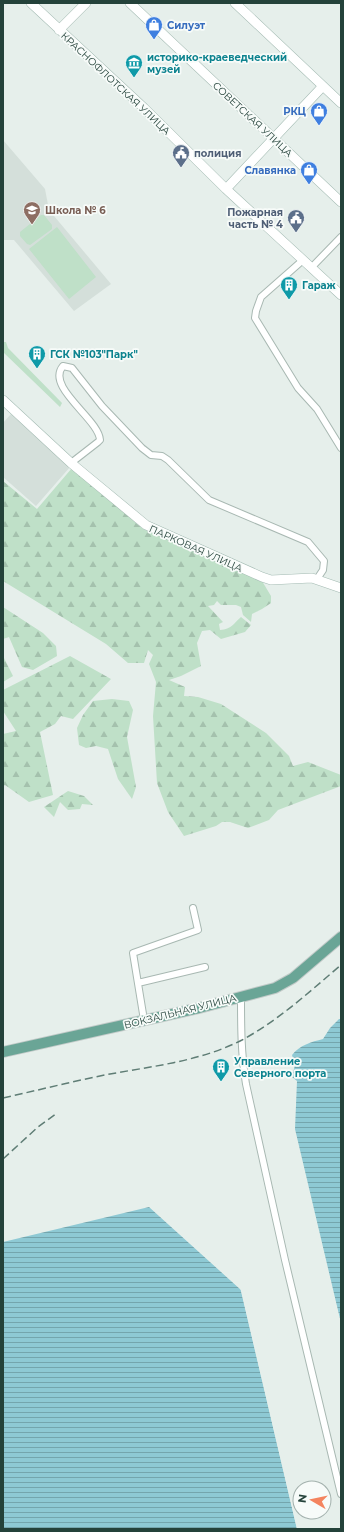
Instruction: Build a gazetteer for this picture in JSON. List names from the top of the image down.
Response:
{
  "streets": {
    "main road": ["ВОКЗАЛЬНАЯ УЛИЦА"],
    "street": ["КРАСНОФЛОТСКАЯ УЛИЦА", "СОВЕТСКАЯ УЛИЦА", "ПАРКОВАЯ УЛИЦА"]
  },
  "places": {
    "shop": ["Силуэт", "РКЦ", "Славянка"],
    "museum": ["историко-краеведческий музей"],
    "public building": ["полиция", "Пожарная часть № 4"],
    "school or university": ["Школа № 6"],
    "building": ["Гараж", "ГСК №103\"Парк\"", "Управление Северного порта"]
  },
  "north": "left"
}
